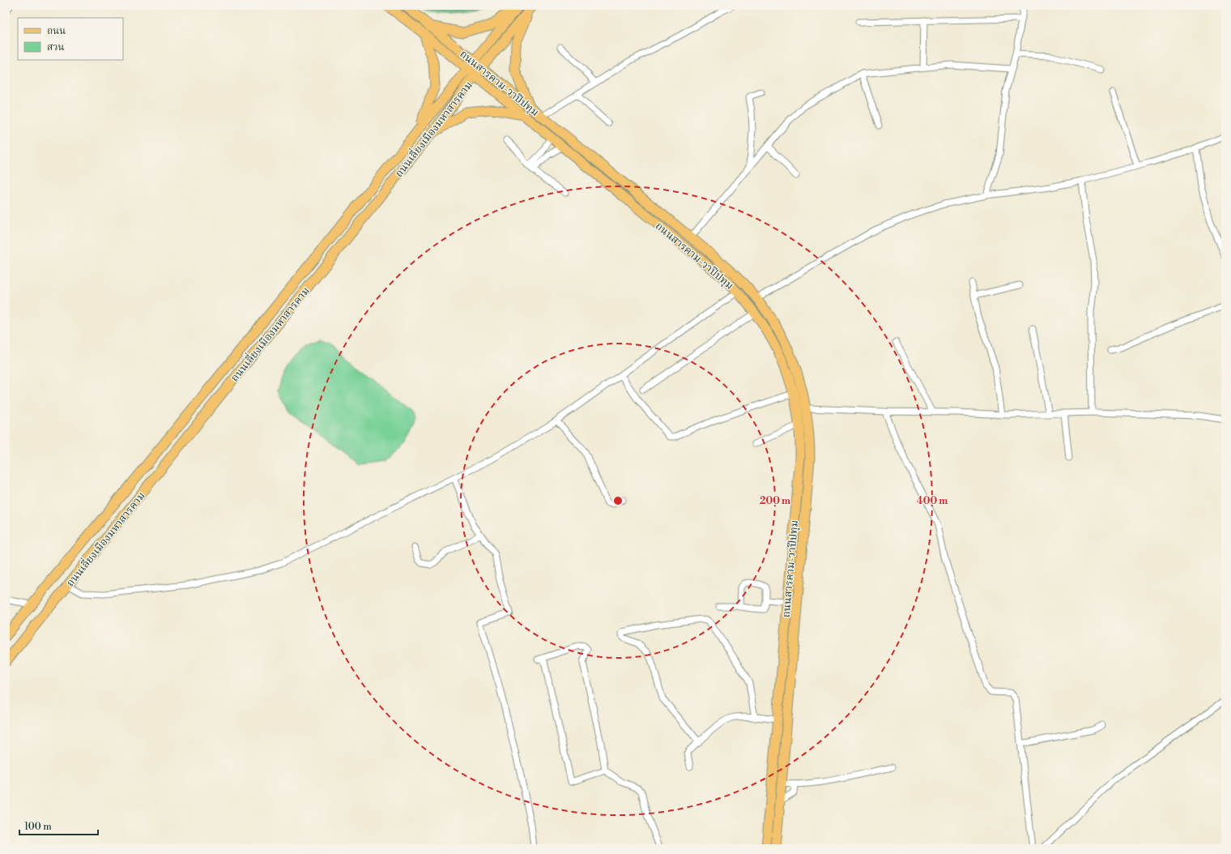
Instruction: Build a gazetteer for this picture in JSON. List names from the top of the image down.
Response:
{
  "streets": {
    "main road": ["ถนนสารคาม-วาปีปทุม", "ถนนเลี่ยงเมืองมหาสารคาม"]
  },
  "crossings": [
    ["ถนนสารคาม-วาปีปทุม", "ถนนเลี่ยงเมืองมหาสารคาม"]
  ],
  "legend": ["ถนน", "สวน"],
  "scale_bar": "100 m",
  "rings": ["200 m", "400 m"]
}
